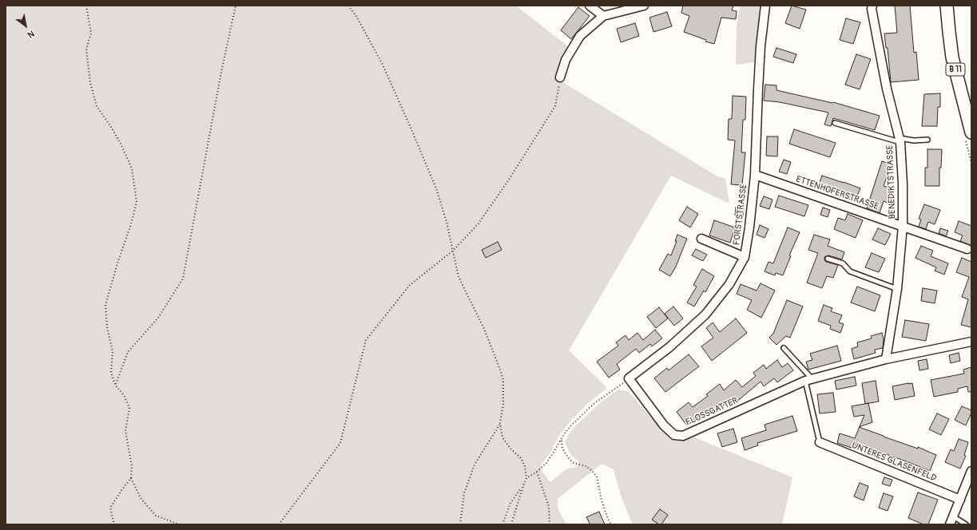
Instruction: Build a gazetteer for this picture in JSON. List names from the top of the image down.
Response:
{
  "streets": {
    "main road": ["B 11"],
    "street": [
      "BENEDIKTSTRASSE",
      "ETTENHOFERSTRASSE",
      "FORSTSTRASSE",
      "FLOSSGATTER",
      "UNTERES GLASENFELD"
    ]
  },
  "crossings": [
    ["BENEDIKTSTRASSE", "ETTENHOFERSTRASSE"],
    ["BENEDIKTSTRASSE", "FLOSSGATTER"],
    ["ETTENHOFERSTRASSE", "FORSTSTRASSE"],
    ["FORSTSTRASSE", "FLOSSGATTER"]
  ],
  "north": "bottom right"
}
